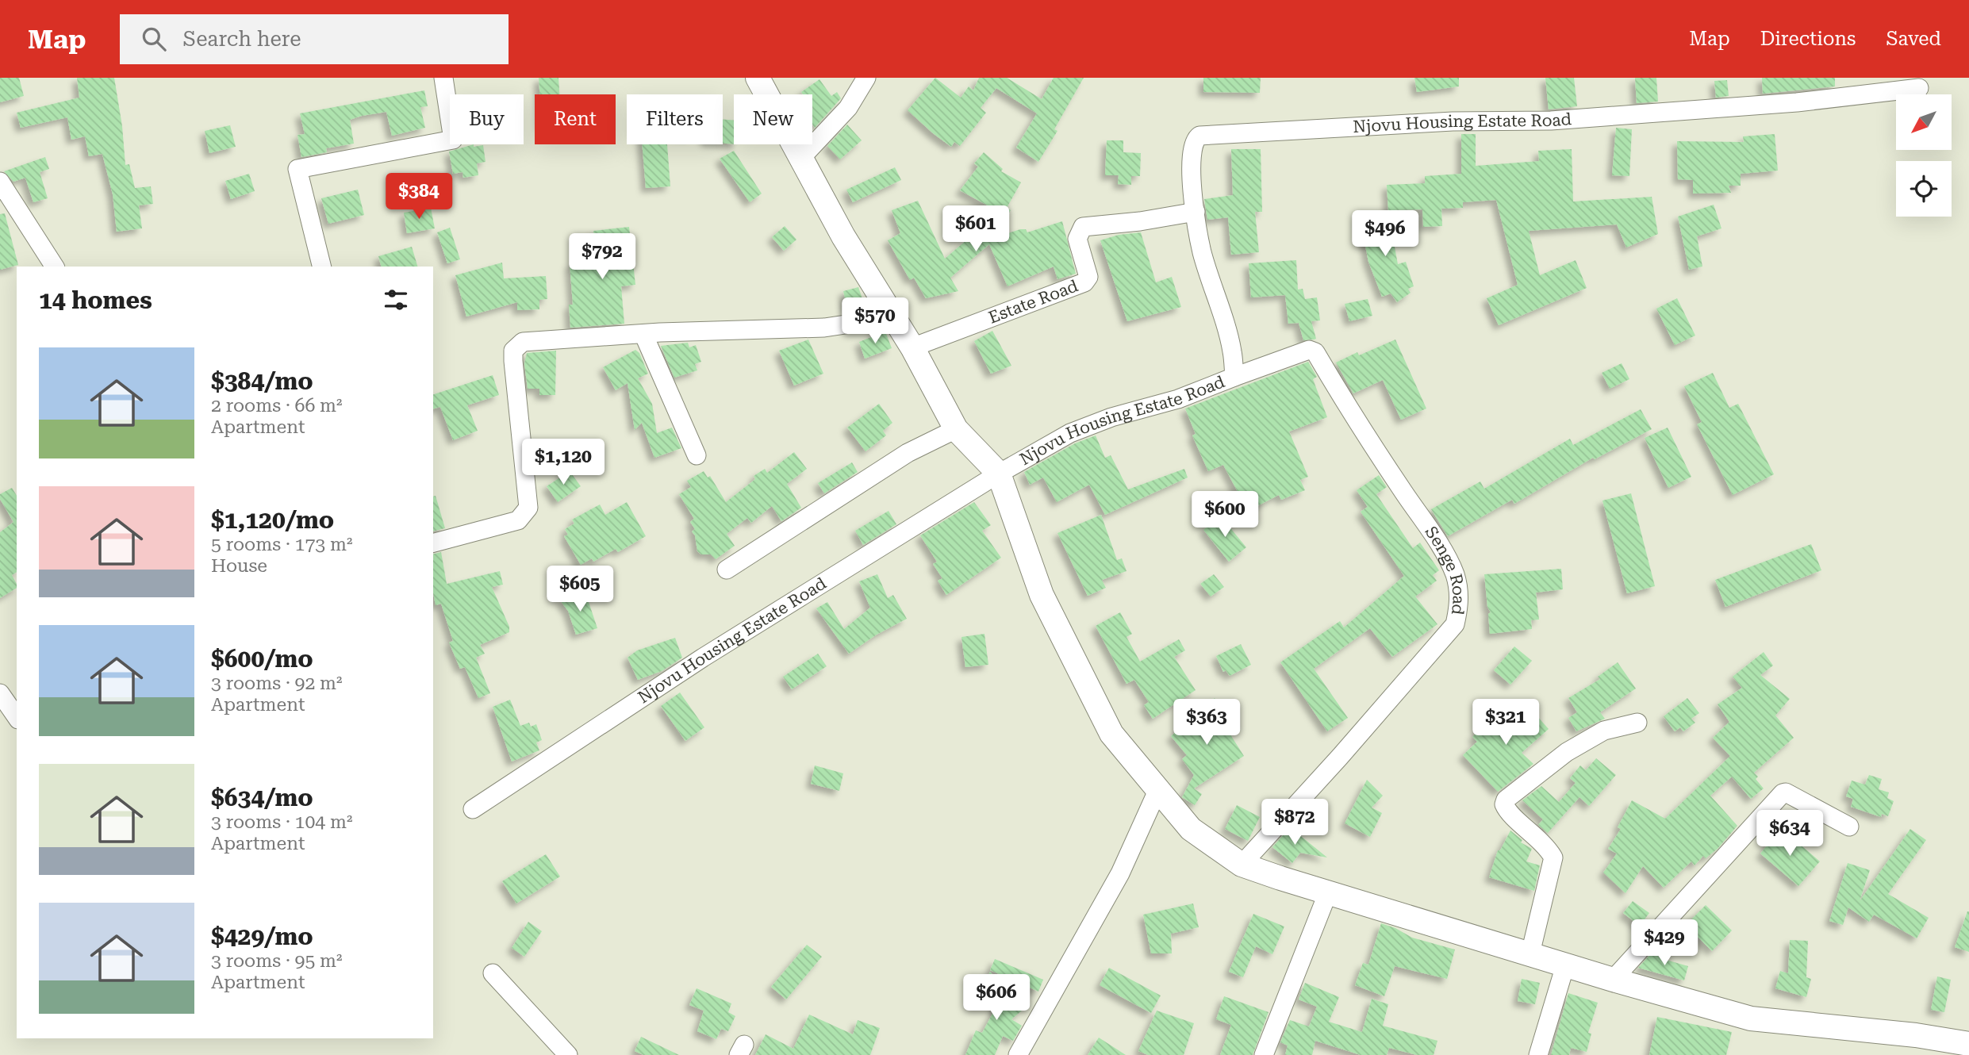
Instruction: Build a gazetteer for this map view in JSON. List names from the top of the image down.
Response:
{
  "streets": {
    "street": ["Njovu Housing Estate Road", "Estate Road", "Senge Road"]
  },
  "crossings": [
    ["Njovu Housing Estate Road", "Estate Road"],
    ["Njovu Housing Estate Road", "Senge Road"]
  ],
  "north": "bottom left",
  "page": {
    "header": "Map",
    "search": "Search here",
    "nav": ["Map", "Directions", "Saved"],
    "chip": [
      "Buy",
      "Rent",
      "Filters",
      "New"
    ],
    "price": [
      "$384",
      "$601",
      "$496",
      "$792",
      "$570",
      "$1,120",
      "$600",
      "$605",
      "$363",
      "$321",
      "$872",
      "$634",
      "$429",
      "$606"
    ],
    "heading": "14 homes",
    "list": [
      {
        "name": "$384/mo",
        "note": "2 rooms · 66 m² · Apartment"
      },
      {
        "name": "$1,120/mo",
        "note": "5 rooms · 173 m² · House"
      },
      {
        "name": "$600/mo",
        "note": "3 rooms · 92 m² · Apartment"
      },
      {
        "name": "$634/mo",
        "note": "3 rooms · 104 m² · Apartment"
      },
      {
        "name": "$429/mo",
        "note": "3 rooms · 95 m² · Apartment"
      }
    ]
  }
}
